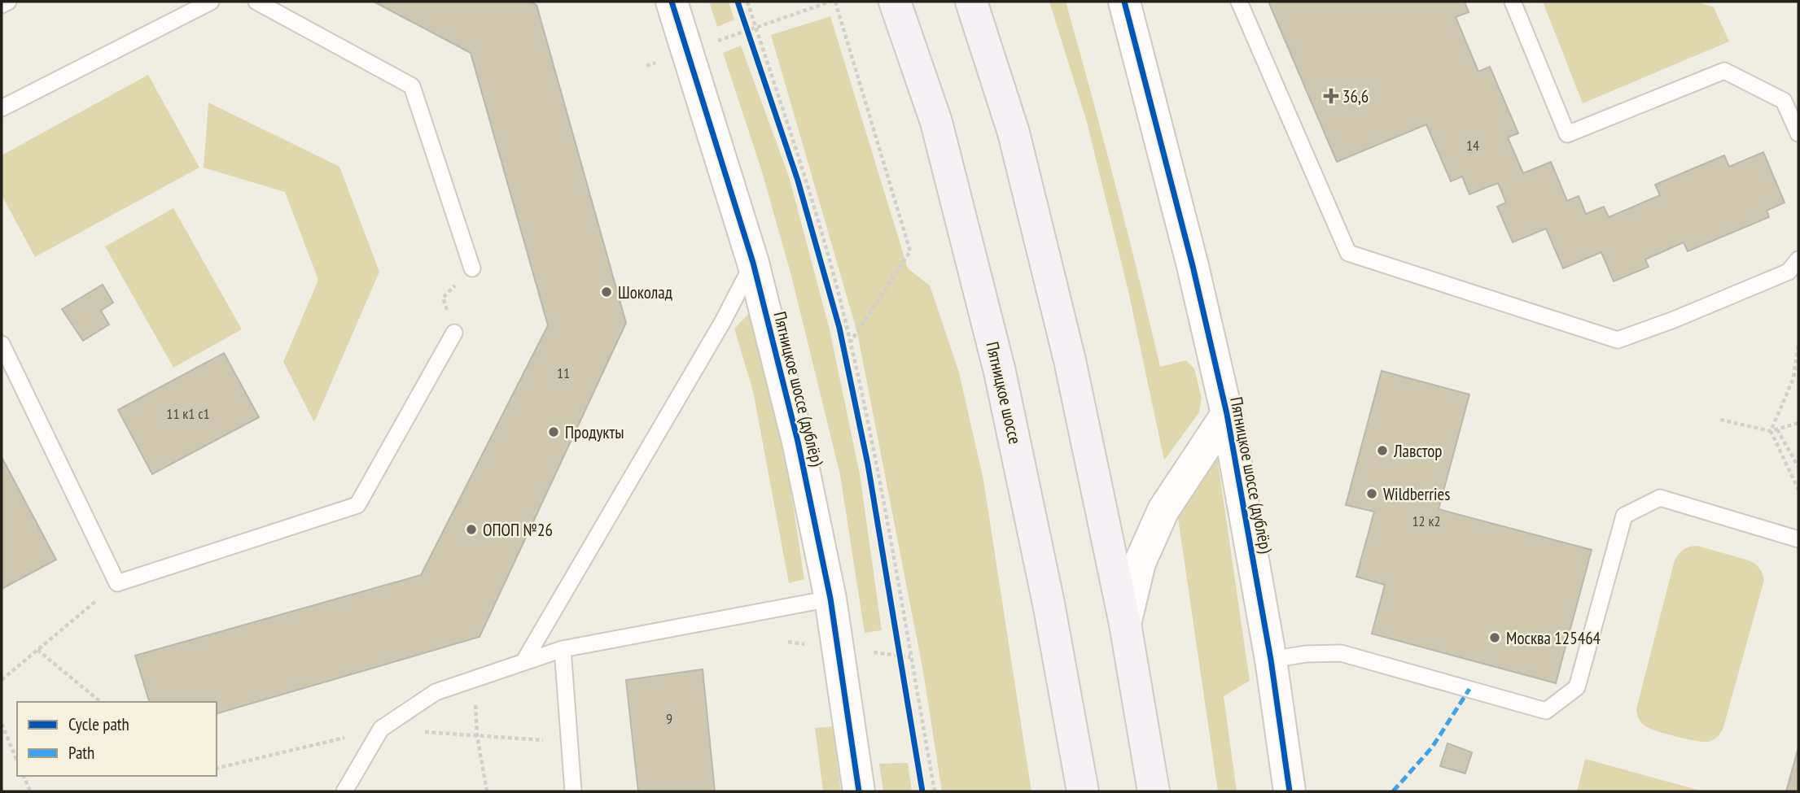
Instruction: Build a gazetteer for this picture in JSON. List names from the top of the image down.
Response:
{
  "streets": {
    "main road": ["Пятницкое шоссе"],
    "street": ["Пятницкое шоссе (дублёр)"]
  },
  "places": {
    "health": ["36,6"],
    "other": [
      "Шоколад",
      "Продукты",
      "Лавстор",
      "Wildberries",
      "ОПОП №26",
      "Москва 125464"
    ]
  },
  "house_numbers": [
    "14",
    "11",
    "11 к1 с1",
    "12 к2",
    "9"
  ],
  "legend": ["Cycle path", "Path"]
}
